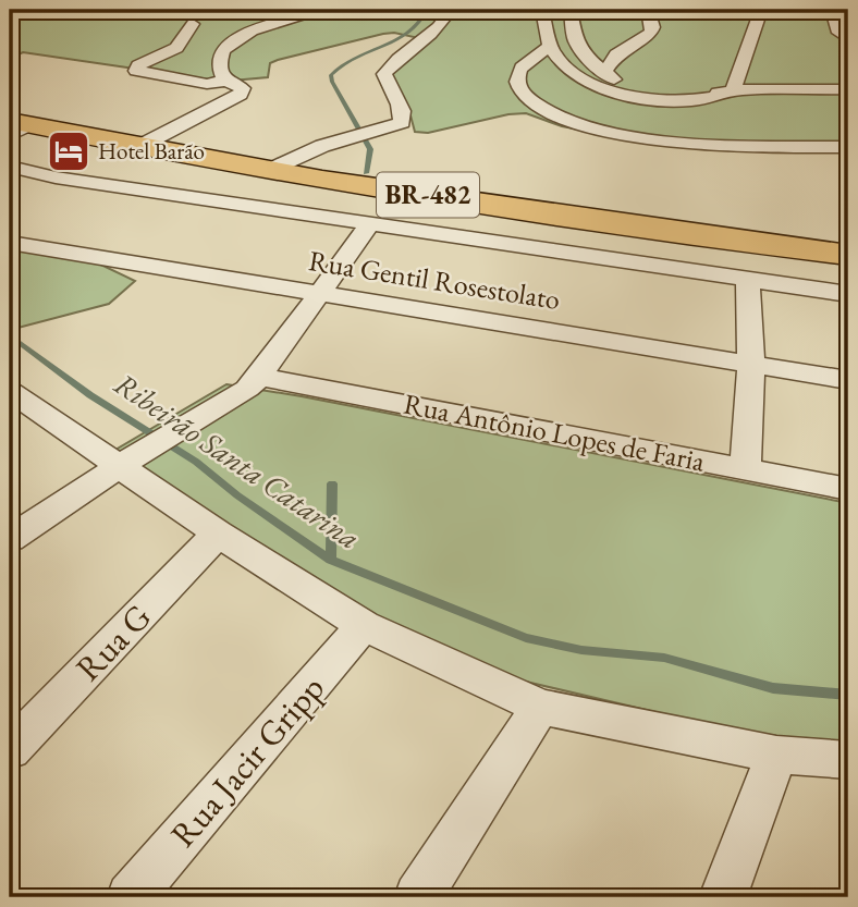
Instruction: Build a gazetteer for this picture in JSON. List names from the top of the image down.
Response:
{
  "streets": {
    "highway": ["BR-482"],
    "street": [
      "Rua Gentil Rosestolato",
      "Rua Antônio Lopes de Faria",
      "Rua G",
      "Rua Jacir Gripp"
    ]
  },
  "water": ["Ribeirão Santa Catarina"],
  "places": {
    "hotel": ["Hotel Barão"]
  }
}
